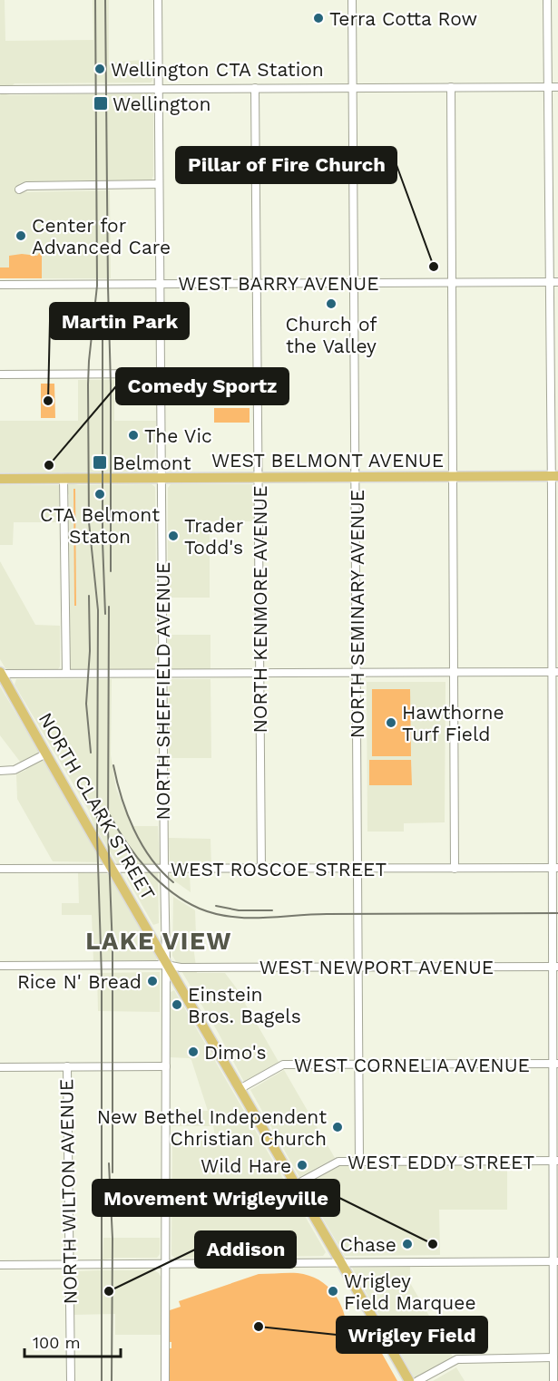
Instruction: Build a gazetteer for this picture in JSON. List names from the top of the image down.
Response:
{
  "streets": {
    "main road": ["WEST BELMONT AVENUE", "NORTH CLARK STREET"],
    "street": [
      "WEST BARRY AVENUE",
      "NORTH KENMORE AVENUE",
      "NORTH SEMINARY AVENUE",
      "NORTH SHEFFIELD AVENUE",
      "WEST ROSCOE STREET",
      "WEST NEWPORT AVENUE",
      "WEST CORNELIA AVENUE",
      "WEST EDDY STREET",
      "NORTH WILTON AVENUE"
    ]
  },
  "crossings": [
    ["WEST BARRY AVENUE", "NORTH KENMORE AVENUE"],
    ["WEST BARRY AVENUE", "NORTH SEMINARY AVENUE"],
    ["WEST BARRY AVENUE", "NORTH SHEFFIELD AVENUE"],
    ["WEST BELMONT AVENUE", "NORTH KENMORE AVENUE"],
    ["WEST BELMONT AVENUE", "NORTH SEMINARY AVENUE"],
    ["WEST BELMONT AVENUE", "NORTH SHEFFIELD AVENUE"],
    ["NORTH KENMORE AVENUE", "WEST ROSCOE STREET"],
    ["NORTH SEMINARY AVENUE", "WEST ROSCOE STREET"],
    ["NORTH SEMINARY AVENUE", "WEST NEWPORT AVENUE"],
    ["NORTH SEMINARY AVENUE", "WEST CORNELIA AVENUE"],
    ["NORTH SEMINARY AVENUE", "WEST EDDY STREET"],
    ["NORTH SHEFFIELD AVENUE", "NORTH CLARK STREET"],
    ["NORTH SHEFFIELD AVENUE", "WEST ROSCOE STREET"],
    ["NORTH SHEFFIELD AVENUE", "WEST NEWPORT AVENUE"],
    ["NORTH CLARK STREET", "WEST ROSCOE STREET"],
    ["NORTH CLARK STREET", "WEST NEWPORT AVENUE"],
    ["NORTH CLARK STREET", "WEST CORNELIA AVENUE"],
    ["NORTH CLARK STREET", "WEST EDDY STREET"]
  ],
  "districts": ["LAKE VIEW"],
  "places": {
    "other": [
      "Terra Cotta Row",
      "Wellington CTA Station",
      "Center for Advanced Care",
      "Pillar of Fire Church",
      "Church of the Valley",
      "Martin Park",
      "The Vic",
      "Comedy Sportz",
      "CTA Belmont Staton",
      "Trader Todd's",
      "Hawthorne Turf Field",
      "Rice N' Bread",
      "Einstein Bros. Bagels",
      "Dimo's",
      "New Bethel Independent Christian Church",
      "Wild Hare",
      "Chase",
      "Movement Wrigleyville",
      "Addison",
      "Wrigley Field Marquee",
      "Wrigley Field"
    ],
    "transit": ["Wellington", "Belmont"]
  },
  "scale_bar": "100 m"
}
